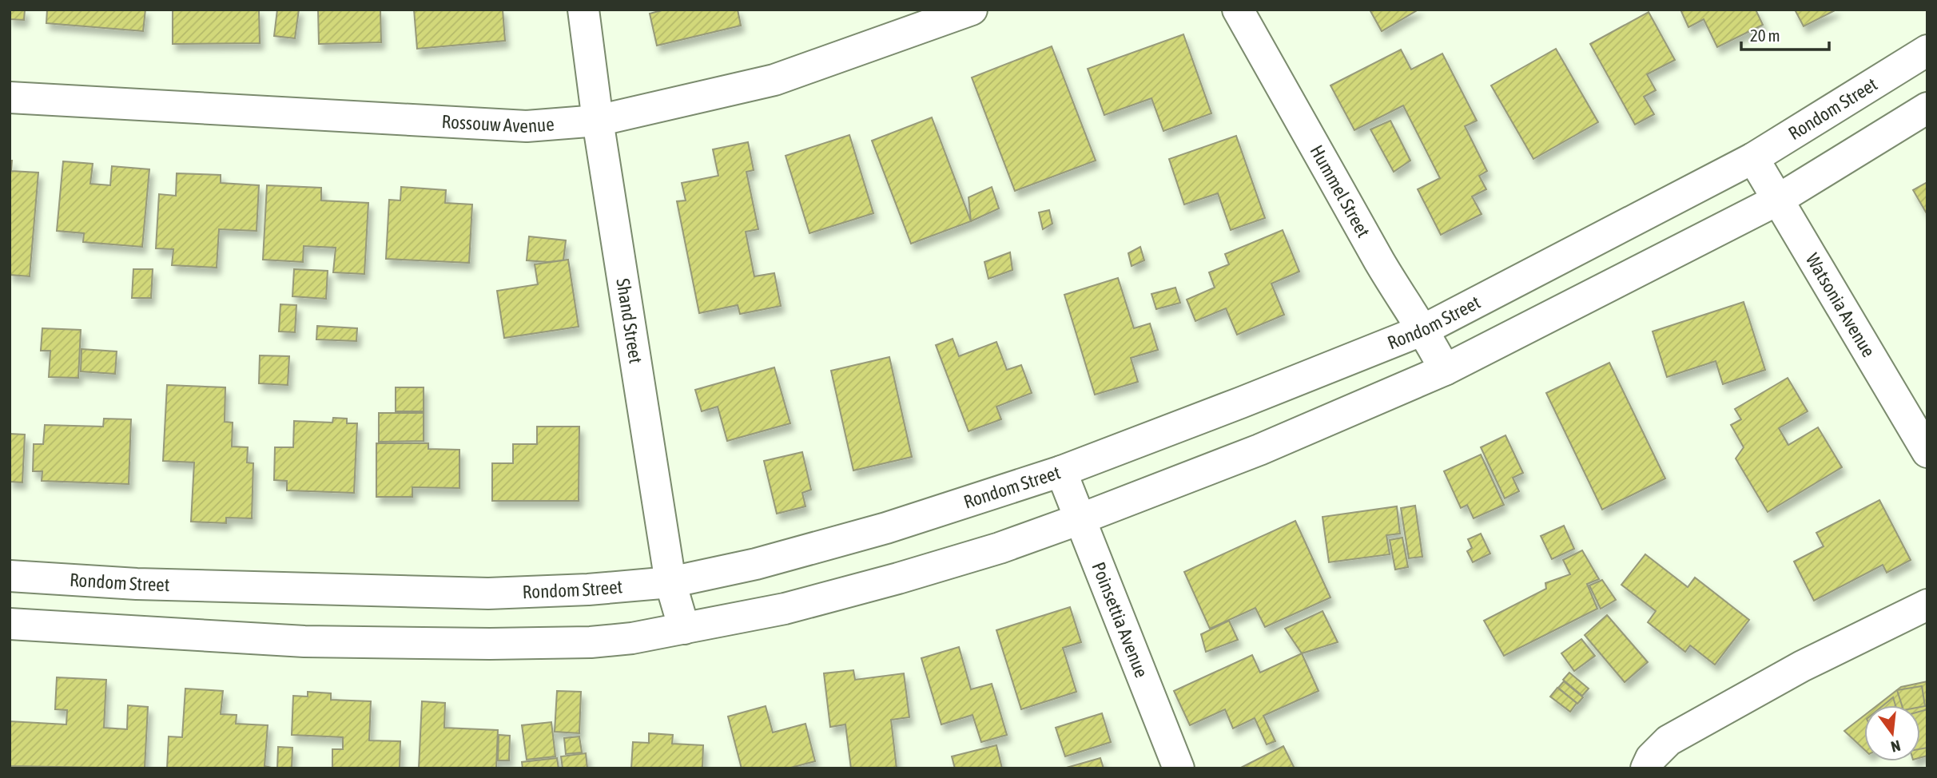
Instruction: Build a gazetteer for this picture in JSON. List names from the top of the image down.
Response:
{
  "streets": {
    "street": [
      "Rondom Street",
      "Rossouw Avenue",
      "Hummel Street",
      "Watsonia Avenue",
      "Shand Street",
      "Poinsettia Avenue"
    ]
  },
  "crossings": [
    ["Rondom Street", "Hummel Street"],
    ["Rondom Street", "Watsonia Avenue"],
    ["Rondom Street", "Shand Street"],
    ["Rondom Street", "Poinsettia Avenue"],
    ["Rossouw Avenue", "Shand Street"]
  ],
  "scale_bar": "20 m",
  "north": "bottom"
}
